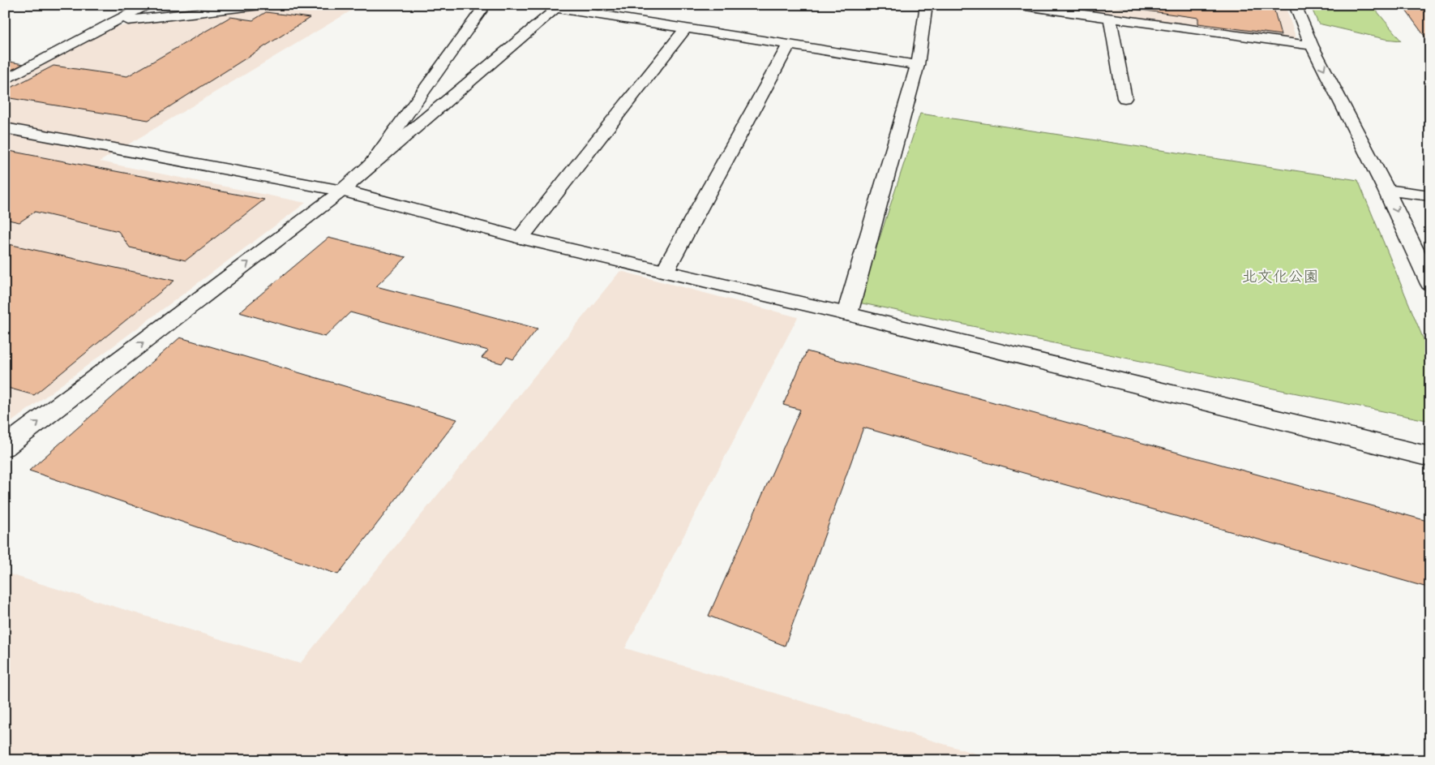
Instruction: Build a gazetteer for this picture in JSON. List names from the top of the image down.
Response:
{
  "parks": ["北文化公園"]
}
